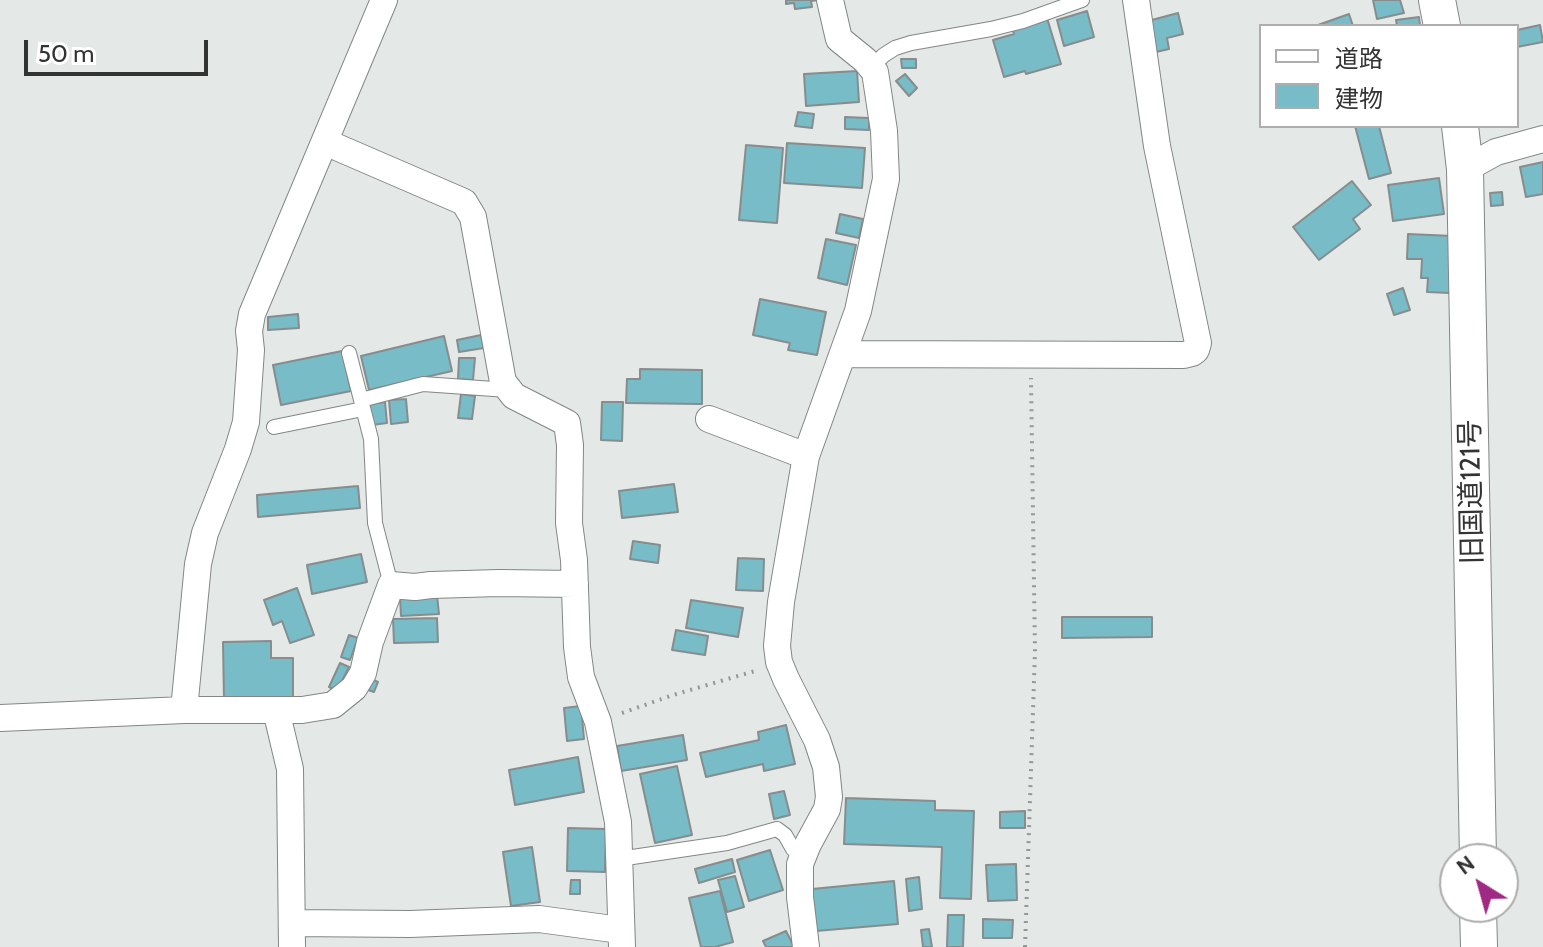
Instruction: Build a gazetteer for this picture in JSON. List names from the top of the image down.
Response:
{
  "streets": {
    "street": ["旧国道121号"]
  },
  "legend": ["道路", "建物"],
  "scale_bar": "50 m",
  "north": "top left"
}
